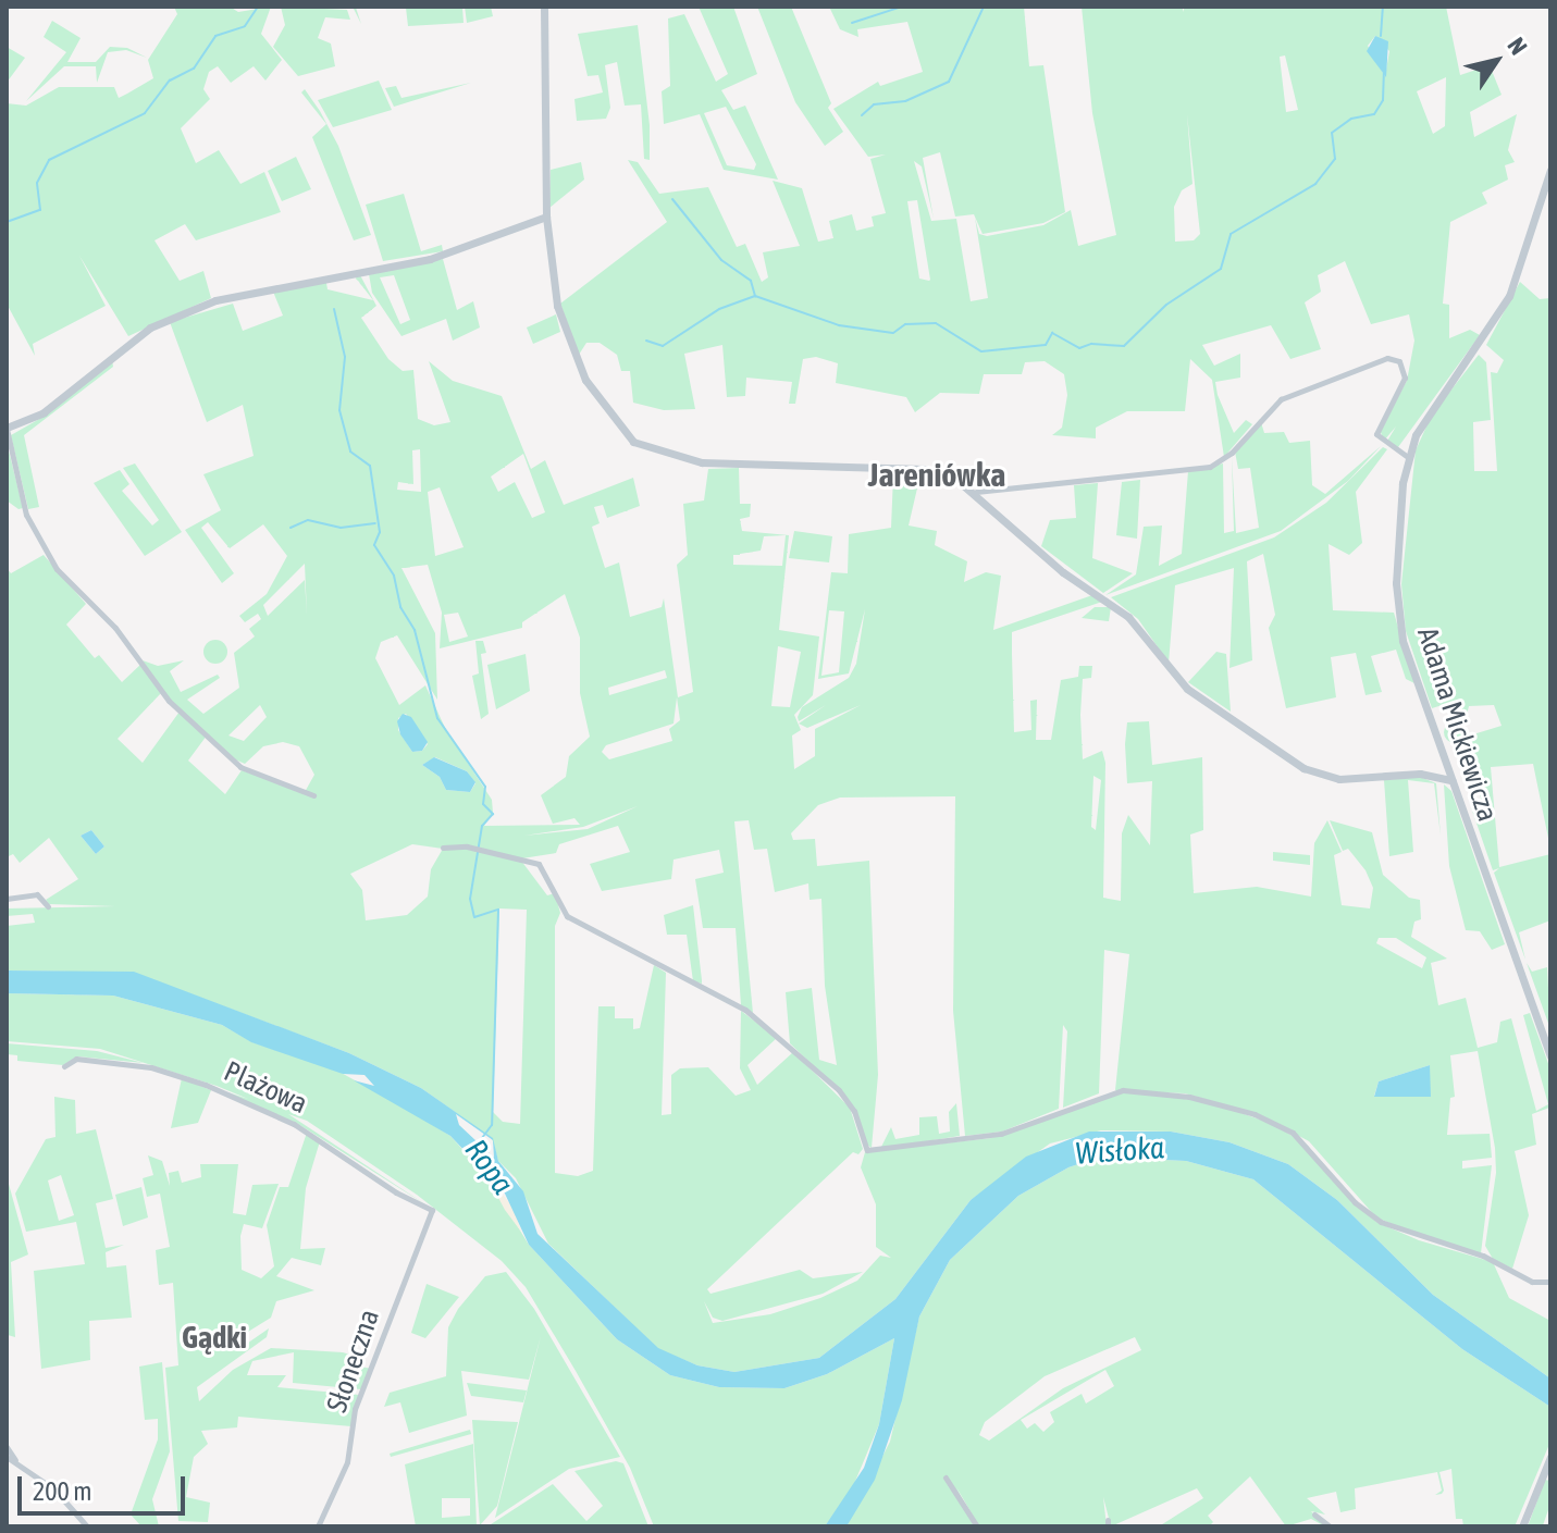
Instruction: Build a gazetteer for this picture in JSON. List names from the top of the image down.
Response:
{
  "streets": {
    "street": ["Adama Mickiewicza", "Plażowa", "Słoneczna"]
  },
  "crossings": [
    ["Plażowa", "Słoneczna"]
  ],
  "districts": ["Jareniówka", "Gądki"],
  "water": ["Wisłoka", "Ropa"],
  "scale_bar": "200 m",
  "north": "top right"
}
